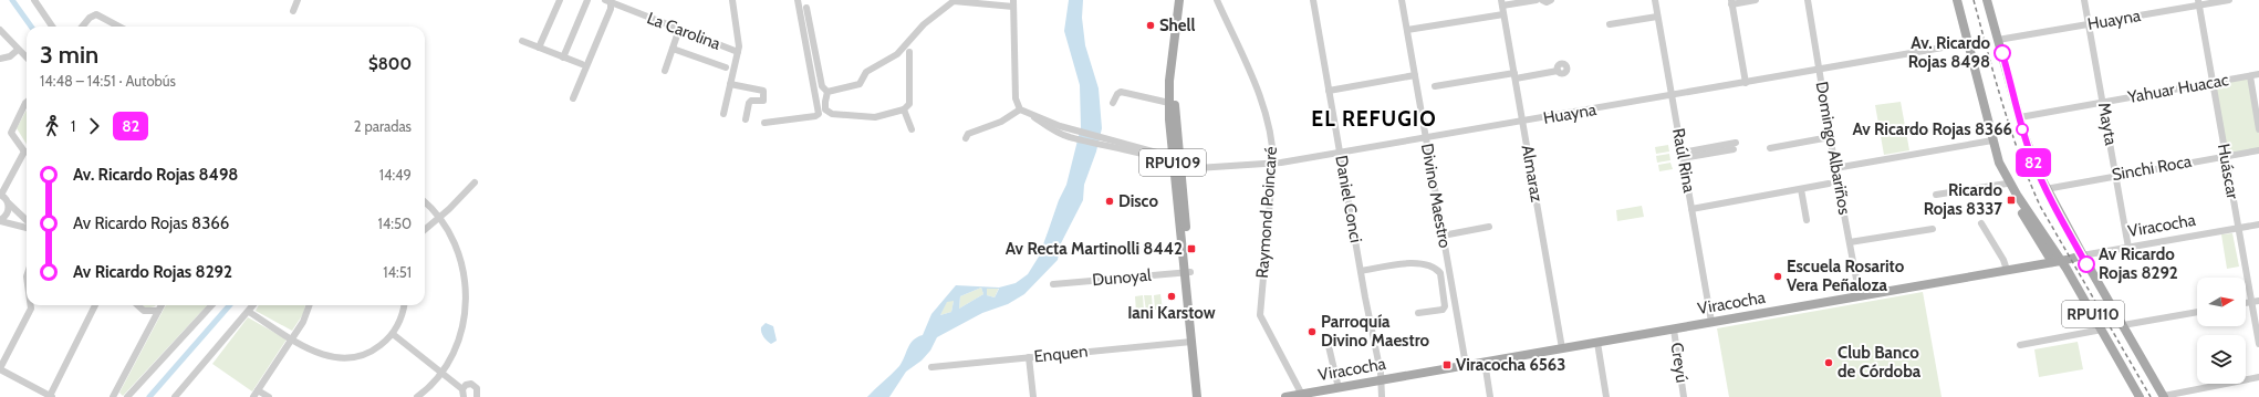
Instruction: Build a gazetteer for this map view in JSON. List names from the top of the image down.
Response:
{
  "streets": {
    "main road": ["RPU109", "Viracocha", "RPU110"],
    "street": [
      "Huayna",
      "La Carolina",
      "Yahuar Huacac",
      "Mayta",
      "Domingo Albariños",
      "Raúl Rina",
      "Sinchi Roca",
      "Huáscar",
      "Almaraz",
      "Divino Maestro",
      "Daniel Conci",
      "Raymond Poincaré",
      "Dunoyal",
      "Enquen",
      "Creyú"
    ]
  },
  "crossings": [
    ["Huayna", "Mayta"],
    ["Huayna", "Domingo Albariños"],
    ["Huayna", "Raúl Rina"],
    ["Huayna", "RPU109"],
    ["Huayna", "Huáscar"],
    ["Huayna", "Almaraz"],
    ["Huayna", "Divino Maestro"],
    ["Huayna", "Daniel Conci"],
    ["Huayna", "Raymond Poincaré"],
    ["Huayna", "RPU110"],
    ["Yahuar Huacac", "Mayta"],
    ["Yahuar Huacac", "Huáscar"],
    ["Yahuar Huacac", "RPU110"],
    ["Mayta", "Sinchi Roca"],
    ["Mayta", "Viracocha"],
    ["Domingo Albariños", "Viracocha"],
    ["Raúl Rina", "Viracocha"],
    ["RPU109", "Dunoyal"],
    ["RPU109", "Enquen"],
    ["Sinchi Roca", "Huáscar"],
    ["Sinchi Roca", "RPU110"],
    ["Huáscar", "Viracocha"],
    ["Almaraz", "Viracocha"],
    ["Divino Maestro", "Viracocha"],
    ["Daniel Conci", "Viracocha"],
    ["Raymond Poincaré", "Viracocha"],
    ["Viracocha", "RPU110"],
    ["Viracocha", "Creyú"]
  ],
  "districts": ["EL REFUGIO"],
  "places": {
    "other": [
      "Shell",
      "Av. Ricardo Rojas 8498",
      "Av Ricardo Rojas 8366",
      "Disco",
      "Av Ricardo Rojas 8292",
      "Escuela Rosarito Vera Peñaloza",
      "Iani Karstow",
      "Parroquía Divino Maestro",
      "Club Banco de Córdoba"
    ],
    "transit": ["Ricardo Rojas 8337", "Av Recta Martinolli 8442", "Viracocha 6563"]
  },
  "lines": ["bus line 82"],
  "north": "right",
  "page": {
    "on_map": "82",
    "heading": ["3 min", "14:48 – 14:51 · Autobús", "$800"],
    "legs": ["1", "82", "2 paradas"],
    "list": [
      {
        "name": "Av. Ricardo Rojas 8498",
        "value": "14:49"
      },
      {
        "name": "Av Ricardo Rojas 8366",
        "value": "14:50"
      },
      {
        "name": "Av Ricardo Rojas 8292",
        "value": "14:51"
      }
    ]
  }
}
